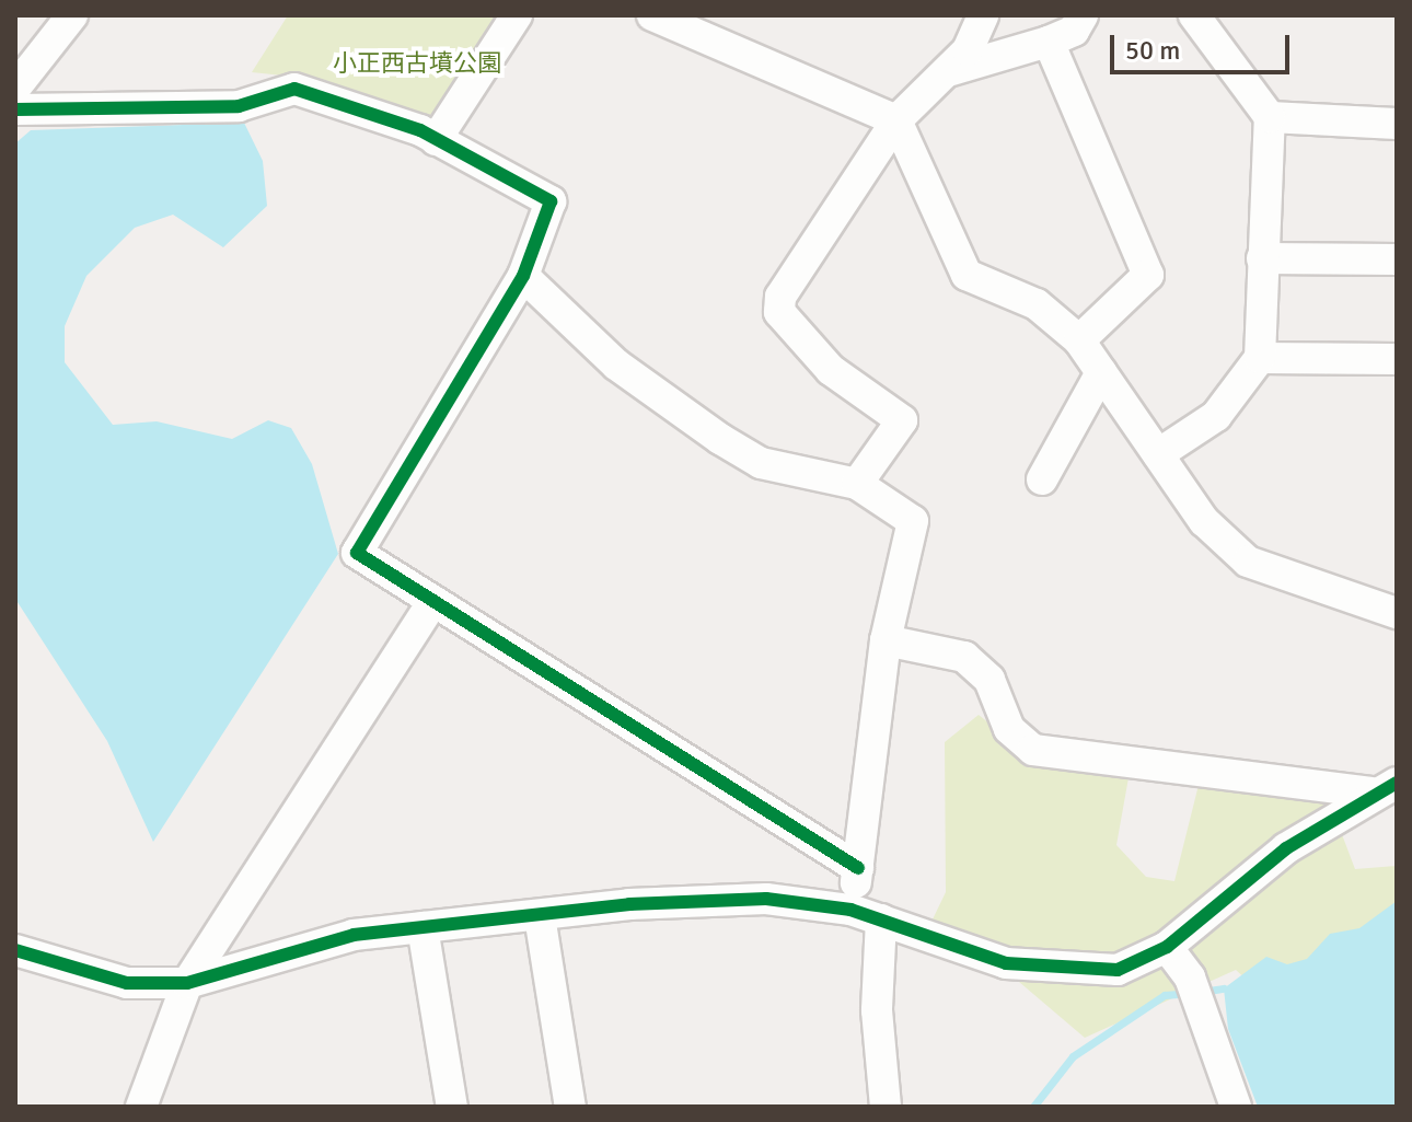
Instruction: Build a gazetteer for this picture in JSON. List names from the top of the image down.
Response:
{
  "parks": ["小正西古墳公園"],
  "scale_bar": "50 m"
}
